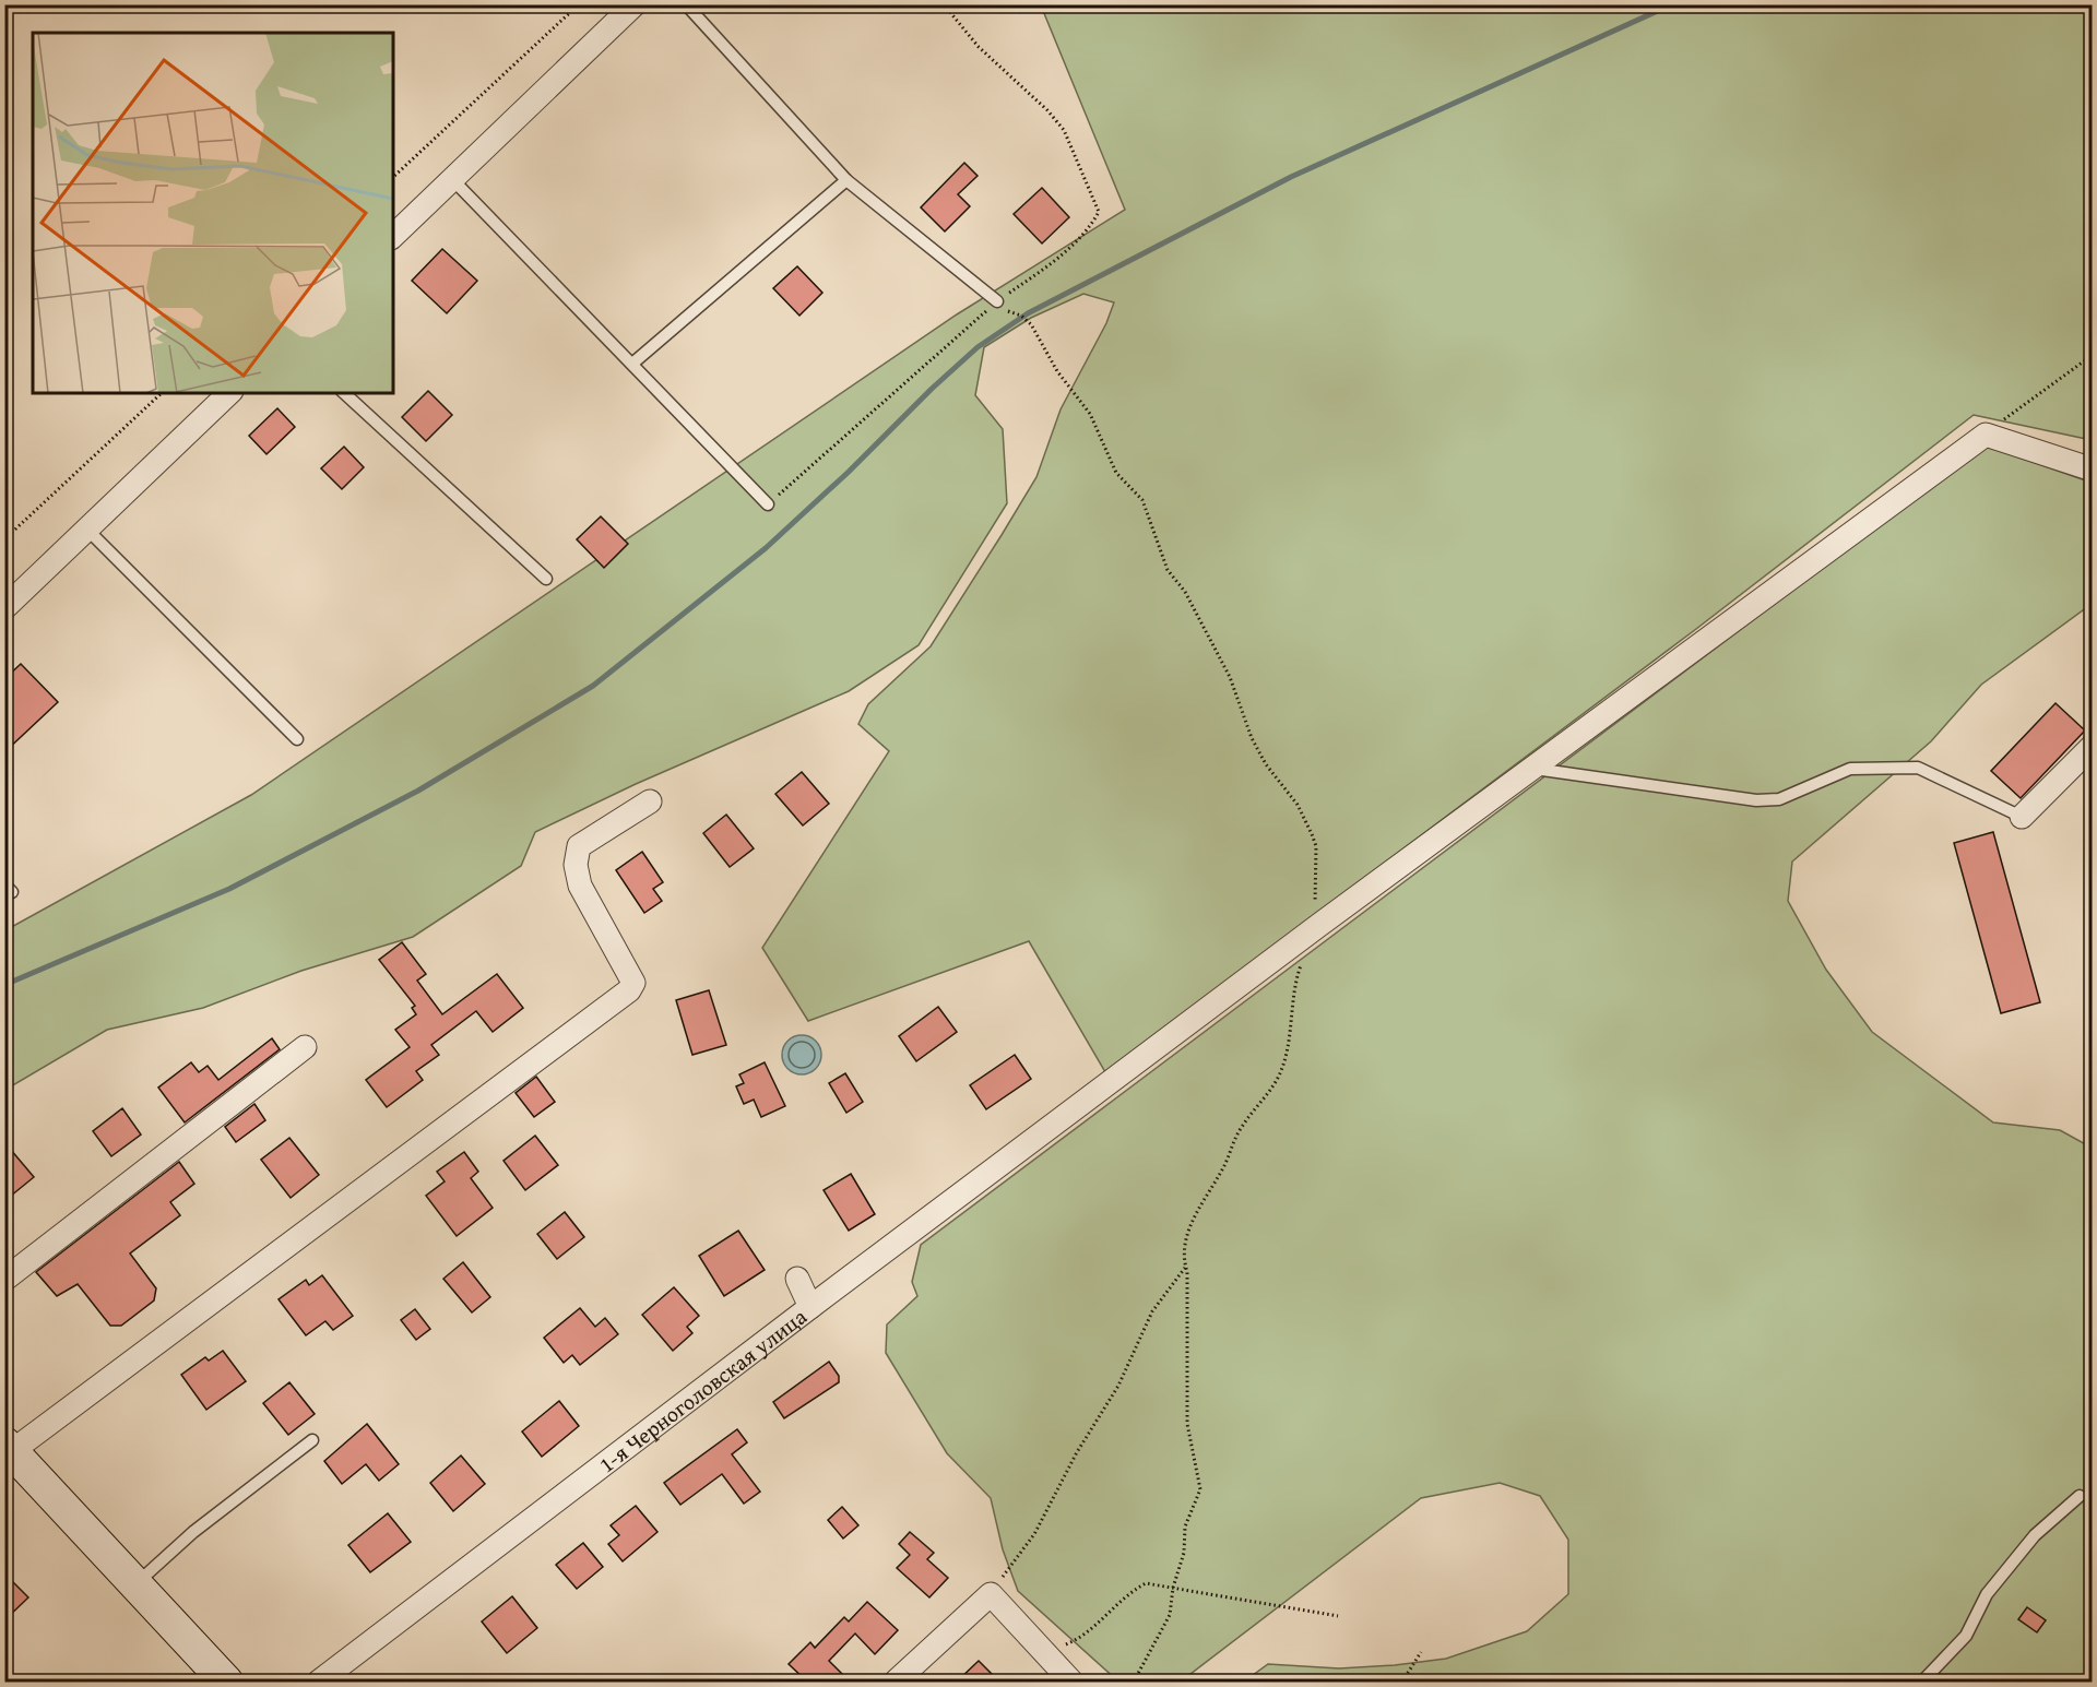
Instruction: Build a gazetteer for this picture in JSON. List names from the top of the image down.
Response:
{
  "streets": {
    "street": ["1-я Черноголовская улица"]
  }
}
